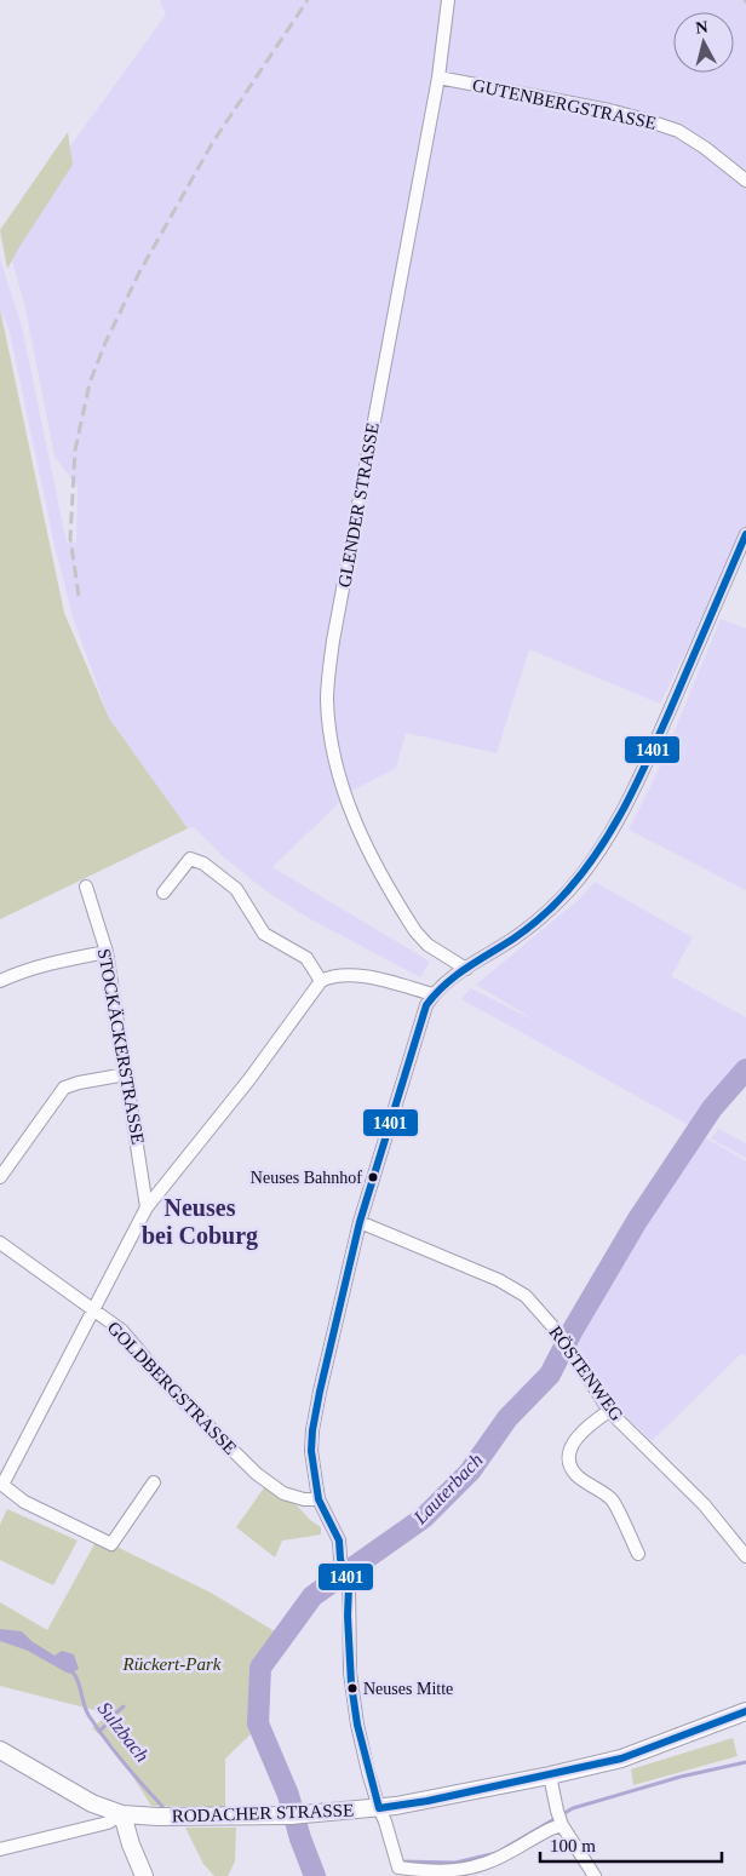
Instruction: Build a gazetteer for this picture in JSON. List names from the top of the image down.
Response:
{
  "streets": {
    "street": [
      "GUTENBERGSTRASSE",
      "GLENDER STRASSE",
      "STOCKÄCKERSTRASSE",
      "RÖSTENWEG",
      "GOLDBERGSTRASSE",
      "RODACHER STRASSE"
    ]
  },
  "crossings": [
    ["GUTENBERGSTRASSE", "GLENDER STRASSE"]
  ],
  "districts": ["Neuses bei Coburg"],
  "water": ["Lauterbach", "Sulzbach"],
  "parks": ["Rückert-Park"],
  "places": ["Neuses Bahnhof", "Neuses Mitte"],
  "lines": ["transit line 1401"],
  "scale_bar": "100 m",
  "north": "top"
}
